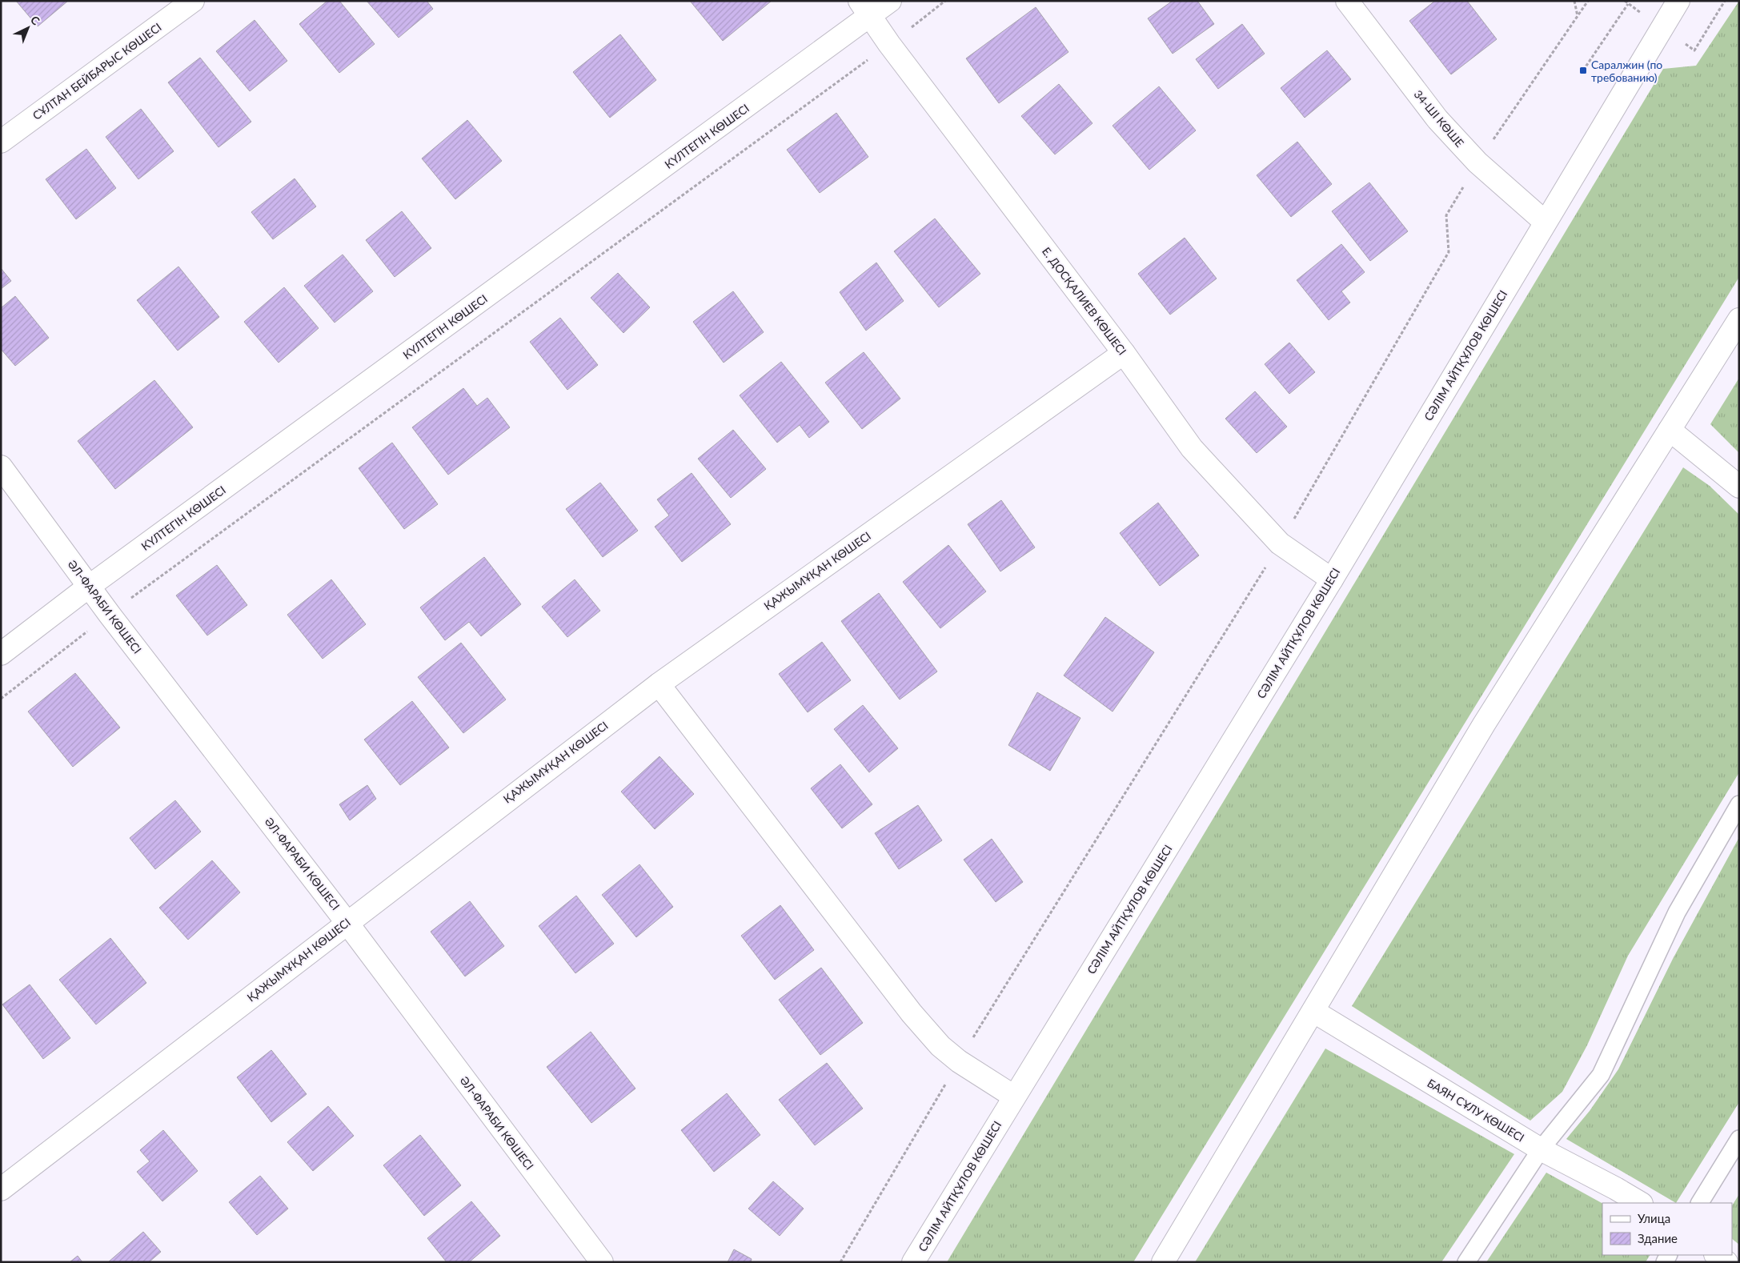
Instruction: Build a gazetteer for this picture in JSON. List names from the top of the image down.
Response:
{
  "streets": {
    "main road": [
      "СҰЛТАН БЕЙБАРЫС КӨШЕСІ",
      "34-ШІ КӨШЕ",
      "КҮЛТЕГІН КӨШЕСІ",
      "Е. ДОСҚАЛИЕВ КӨШЕСІ",
      "СӘЛІМ АЙТҚҰЛОВ КӨШЕСІ",
      "ҚАЖЫМҰҚАН КӨШЕСІ",
      "ӘЛ-ФАРАБИ КӨШЕСІ",
      "БАЯН СҰЛУ КӨШЕСІ"
    ]
  },
  "crossings": [
    ["34-ШІ КӨШЕ", "СӘЛІМ АЙТҚҰЛОВ КӨШЕСІ"],
    ["КҮЛТЕГІН КӨШЕСІ", "Е. ДОСҚАЛИЕВ КӨШЕСІ"],
    ["КҮЛТЕГІН КӨШЕСІ", "ӘЛ-ФАРАБИ КӨШЕСІ"],
    ["Е. ДОСҚАЛИЕВ КӨШЕСІ", "СӘЛІМ АЙТҚҰЛОВ КӨШЕСІ"],
    ["Е. ДОСҚАЛИЕВ КӨШЕСІ", "ҚАЖЫМҰҚАН КӨШЕСІ"],
    ["ҚАЖЫМҰҚАН КӨШЕСІ", "ӘЛ-ФАРАБИ КӨШЕСІ"]
  ],
  "places": {
    "transit": ["Саралжин (по требованию)"]
  },
  "legend": ["Улица", "Здание"],
  "north": "top right"
}
